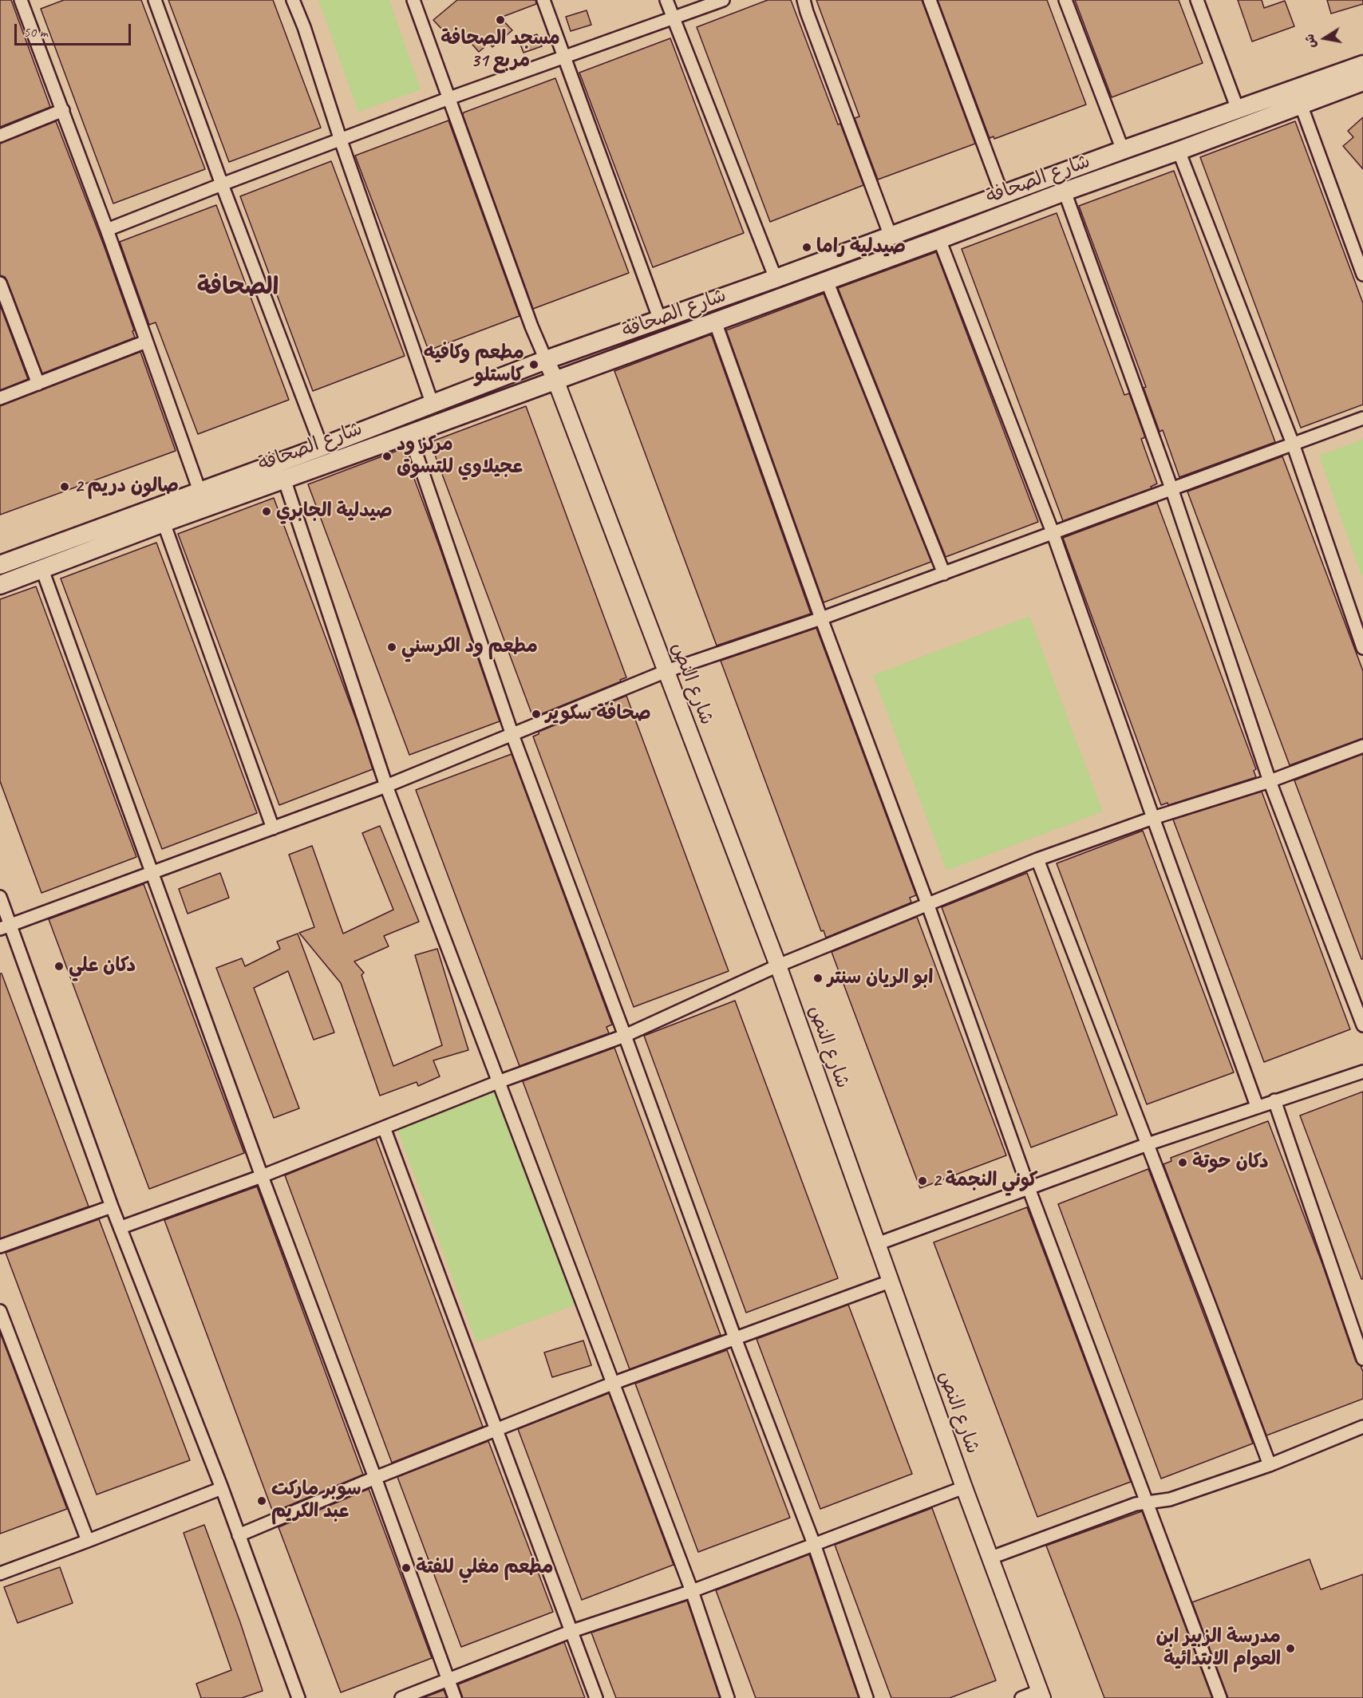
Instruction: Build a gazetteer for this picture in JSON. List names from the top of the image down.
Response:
{
  "streets": {
    "main road": ["شارع الصحافة"],
    "street": ["شارع النص"]
  },
  "crossings": [
    ["شارع الصحافة", "شارع النص"]
  ],
  "districts": ["الصحافة"],
  "places": [
    "مسجد الصحافة مربع 31",
    "صيدلية راما",
    "مطعم وكافيه كاستلو",
    "مركز ود عجيلاوي للتسوق",
    "صالون دريم 2",
    "صيدلية الجابري",
    "مطعم ود الكرسني",
    "صحافة سكوير",
    "دكان علي",
    "ابو الريان سنتر",
    "دكان حوتة",
    "كوني النجمة 2",
    "سوبر ماركت عبد الكريم",
    "مطعم مغلي للفتة",
    "مدرسة الزبير ابن العوام الابتدائية"
  ],
  "scale_bar": "50 m",
  "north": "left"
}
